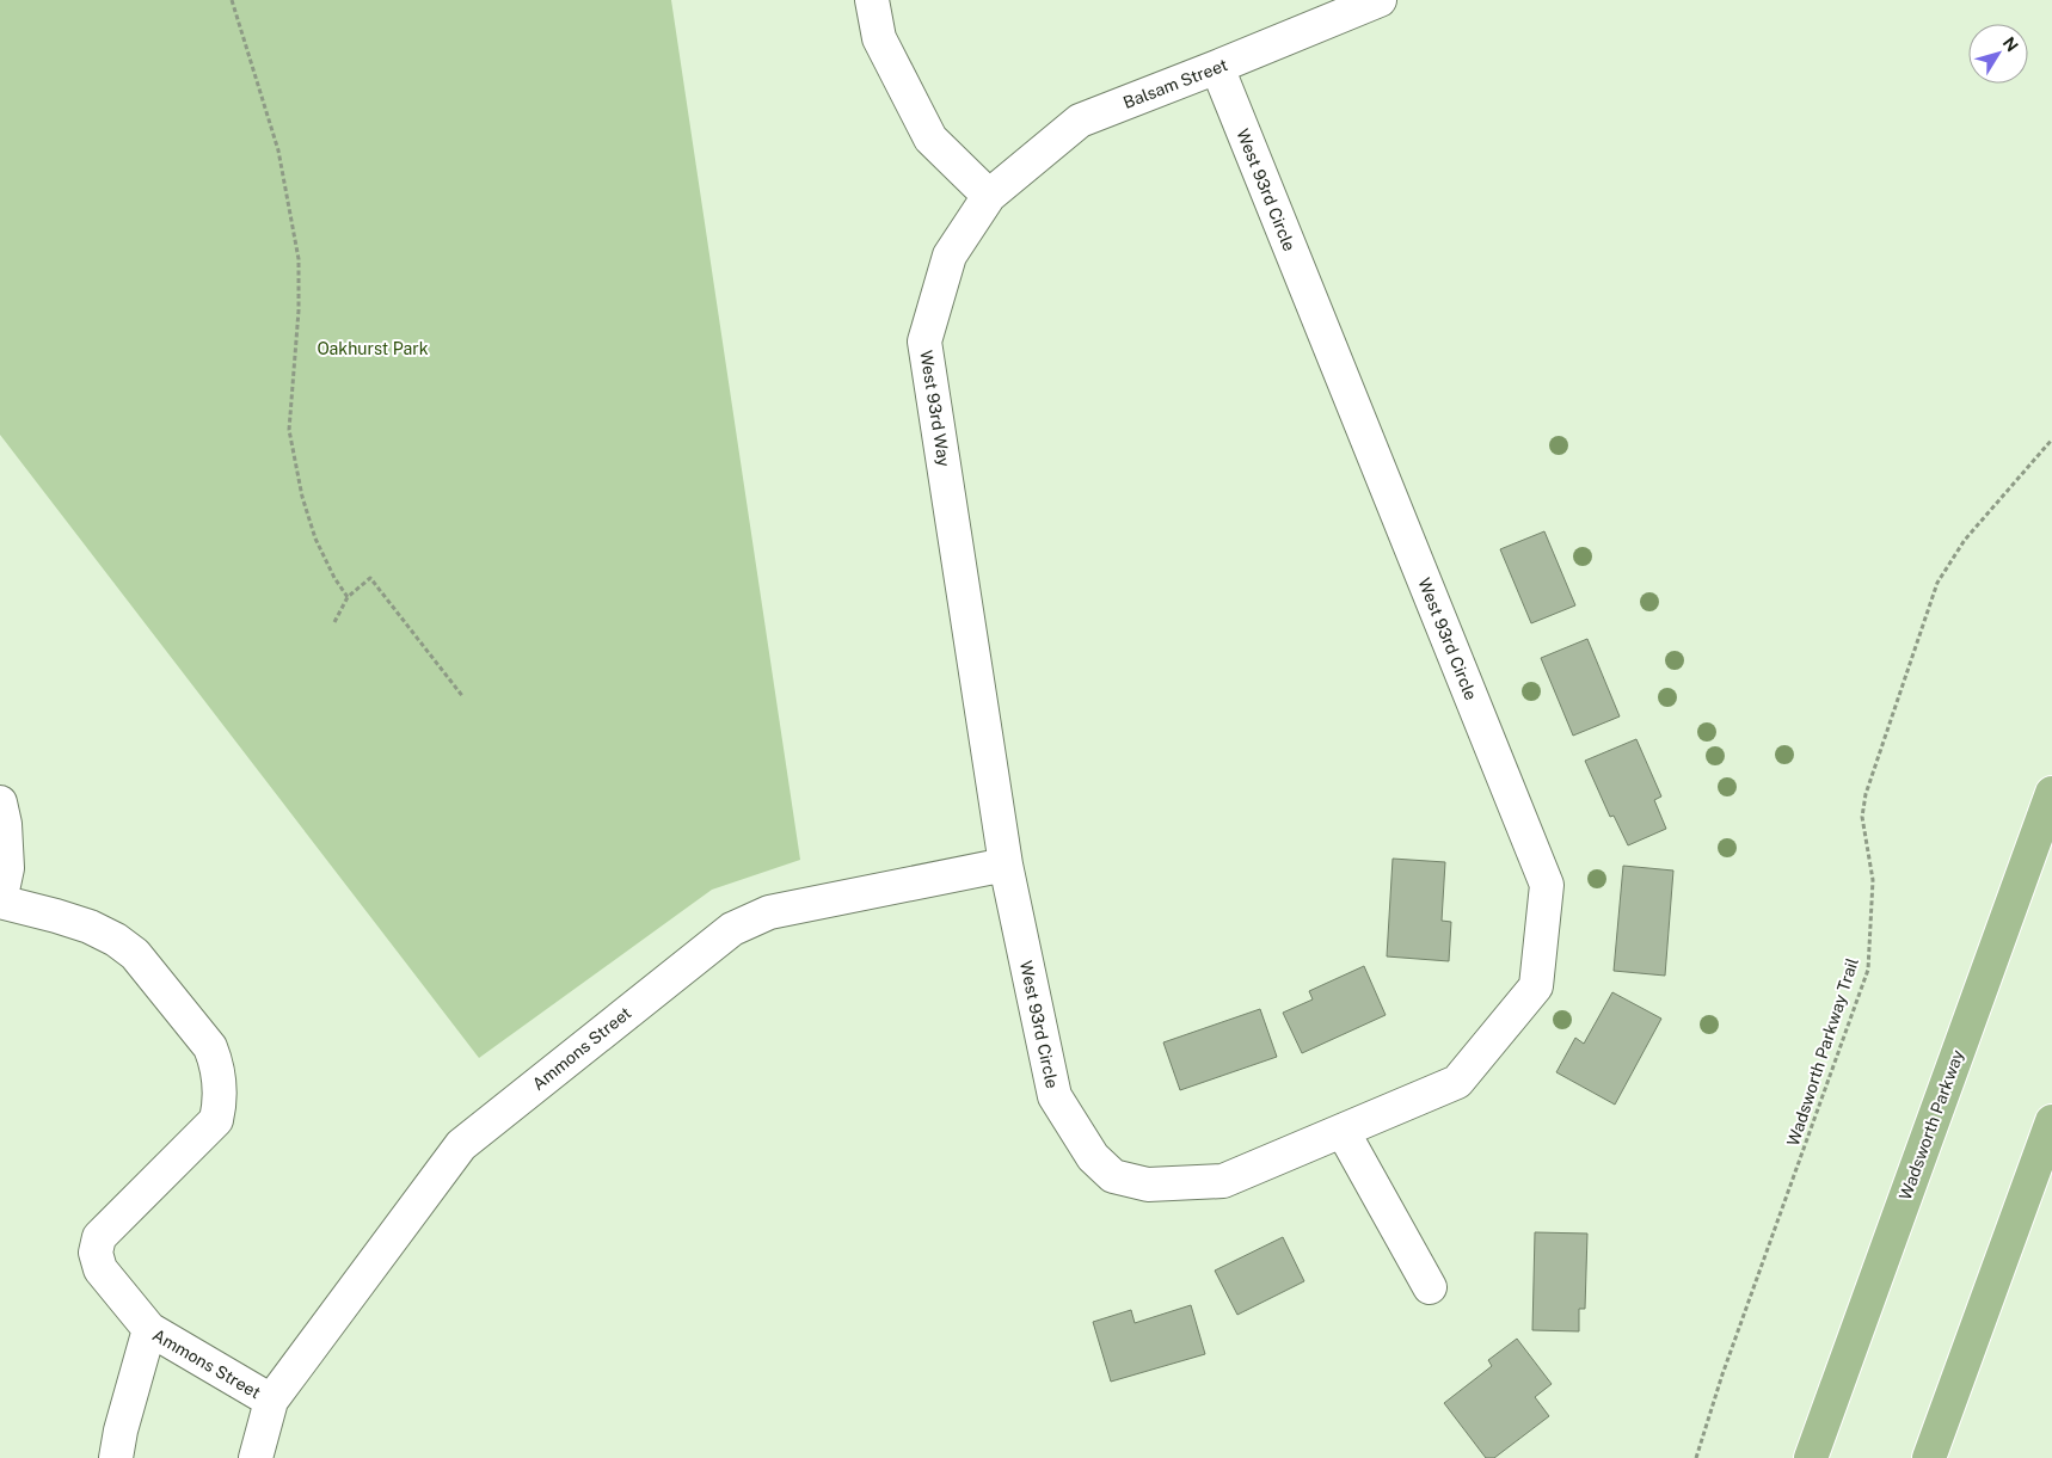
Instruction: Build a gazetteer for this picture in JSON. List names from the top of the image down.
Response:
{
  "streets": {
    "main road": ["Wadsworth Parkway"],
    "street": [
      "Balsam Street",
      "West 93rd Circle",
      "West 93rd Way",
      "Ammons Street"
    ],
    "path": ["Wadsworth Parkway Trail"]
  },
  "crossings": [
    ["Balsam Street", "West 93rd Circle"],
    ["Balsam Street", "West 93rd Way"],
    ["West 93rd Circle", "West 93rd Way"],
    ["West 93rd Circle", "Ammons Street"],
    ["West 93rd Way", "Ammons Street"]
  ],
  "parks": ["Oakhurst Park"],
  "north": "top right"
}
